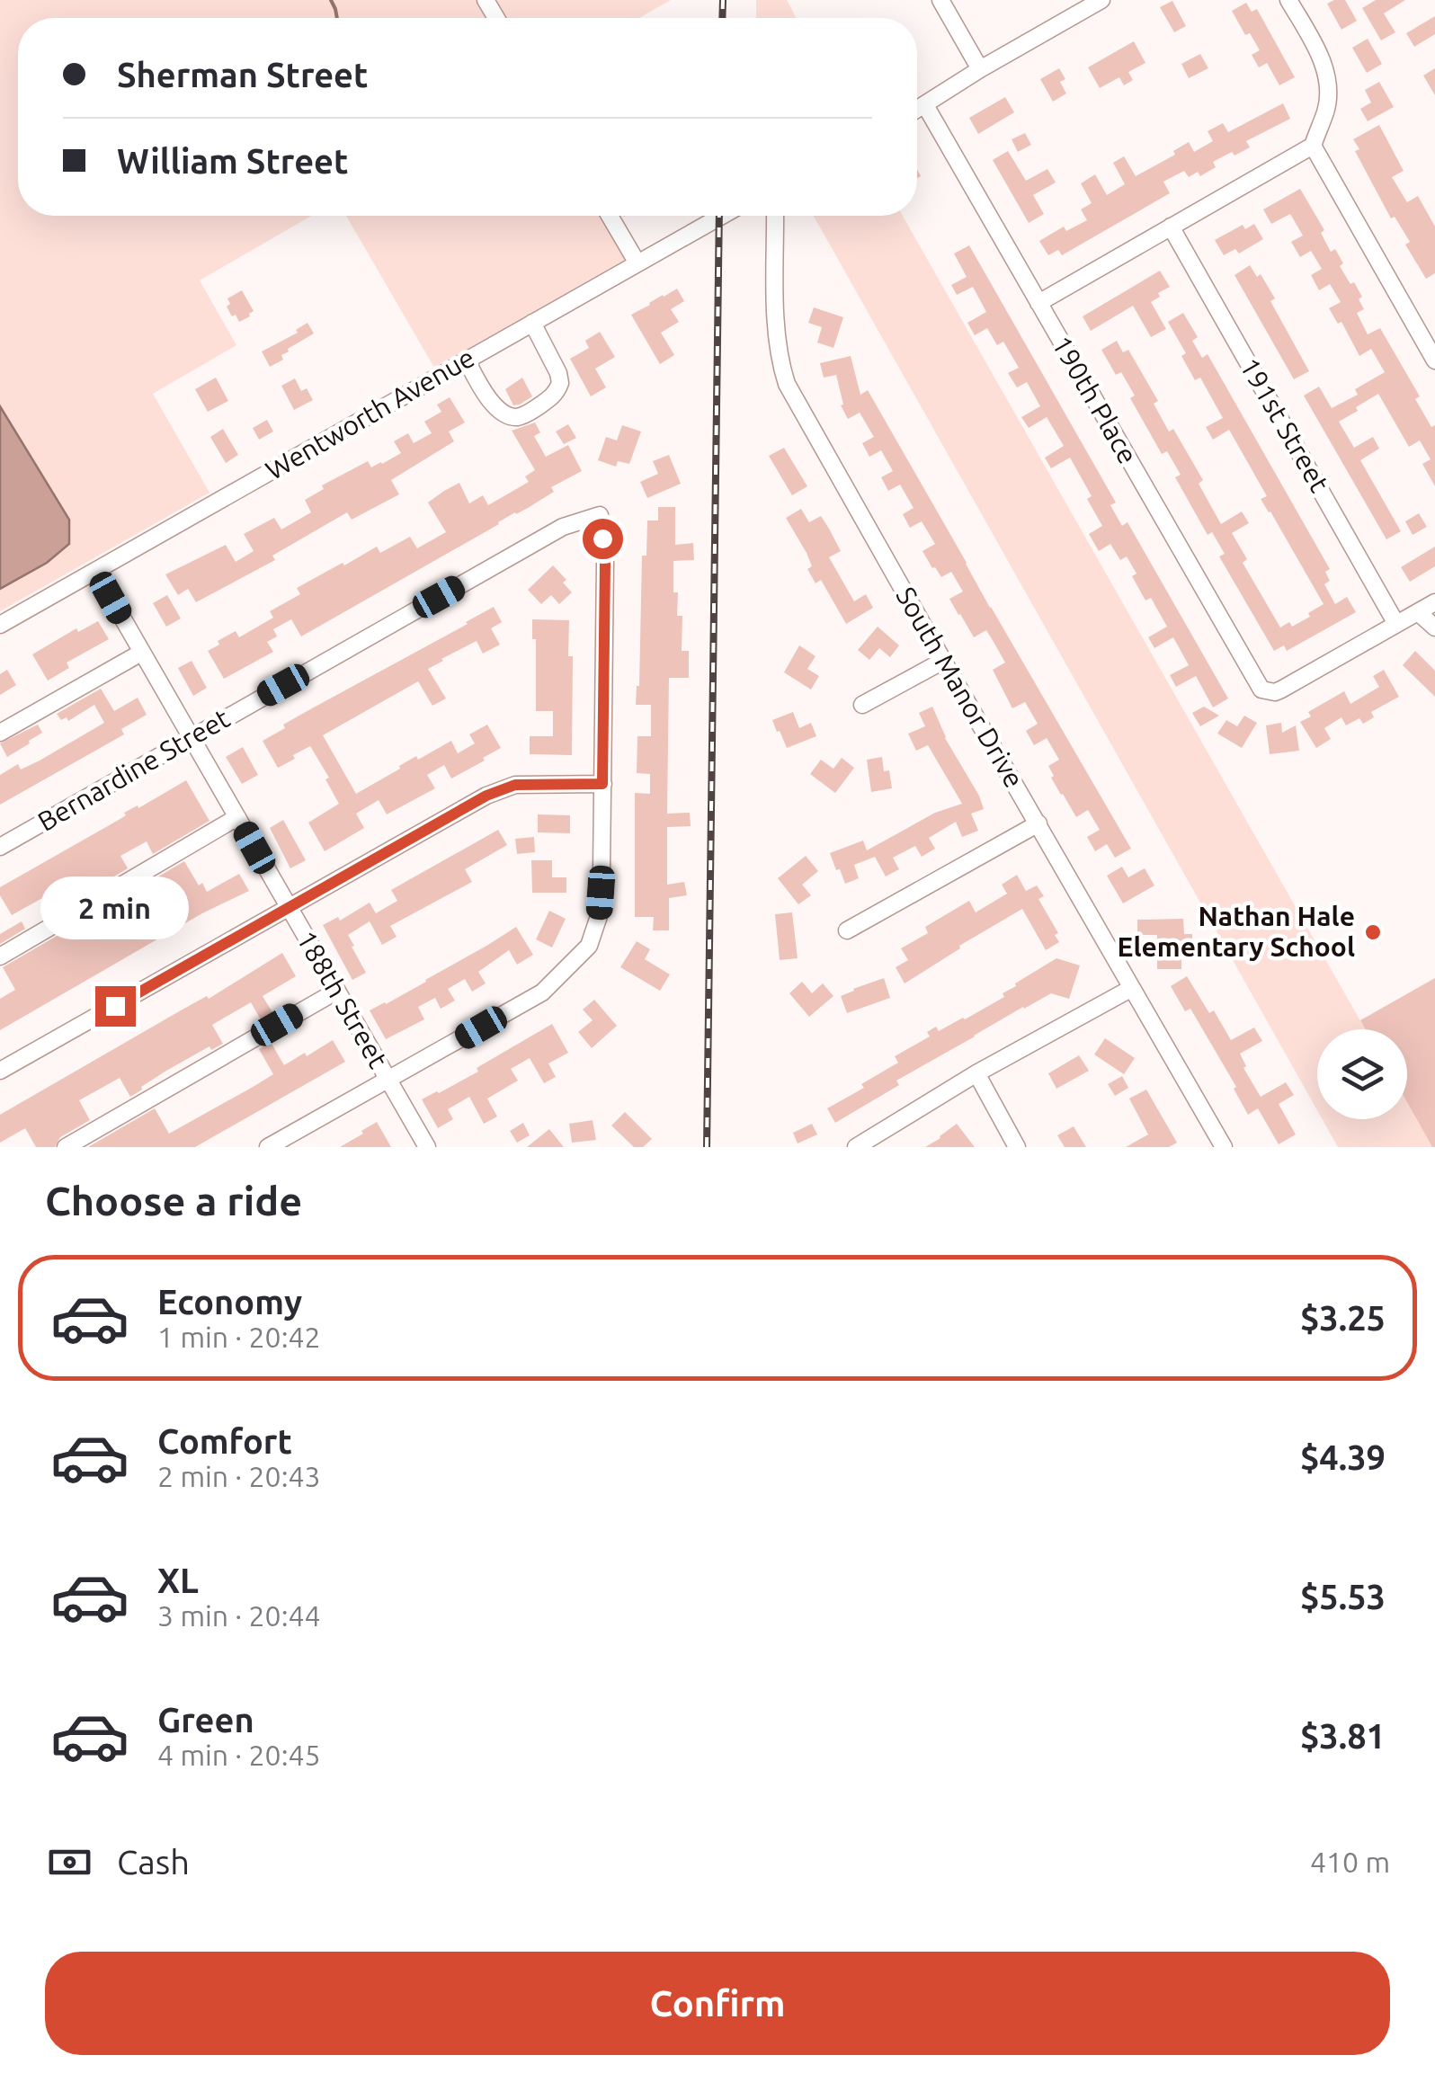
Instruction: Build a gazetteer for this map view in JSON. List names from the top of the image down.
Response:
{
  "streets": {
    "street": [
      "190th Place",
      "Wentworth Avenue",
      "191st Street",
      "South Manor Drive",
      "Bernardine Street",
      "188th Street"
    ]
  },
  "crossings": [
    ["190th Place", "191st Street"],
    ["Wentworth Avenue", "188th Street"],
    ["Bernardine Street", "188th Street"]
  ],
  "places": ["Nathan Hale Elementary School"],
  "page": {
    "banner": ["Sherman Street", "William Street"],
    "bubble": "2 min",
    "heading": "Choose a ride",
    "list": [
      {
        "name": "Economy",
        "note": "1 min · 20:42",
        "value": "$3.25"
      },
      {
        "name": "Comfort",
        "note": "2 min · 20:43",
        "value": "$4.39"
      },
      {
        "name": "XL",
        "note": "3 min · 20:44",
        "value": "$5.53"
      },
      {
        "name": "Green",
        "note": "4 min · 20:45",
        "value": "$3.81"
      }
    ],
    "pay": ["Cash", "410 m"],
    "buttons": "Confirm"
  }
}
